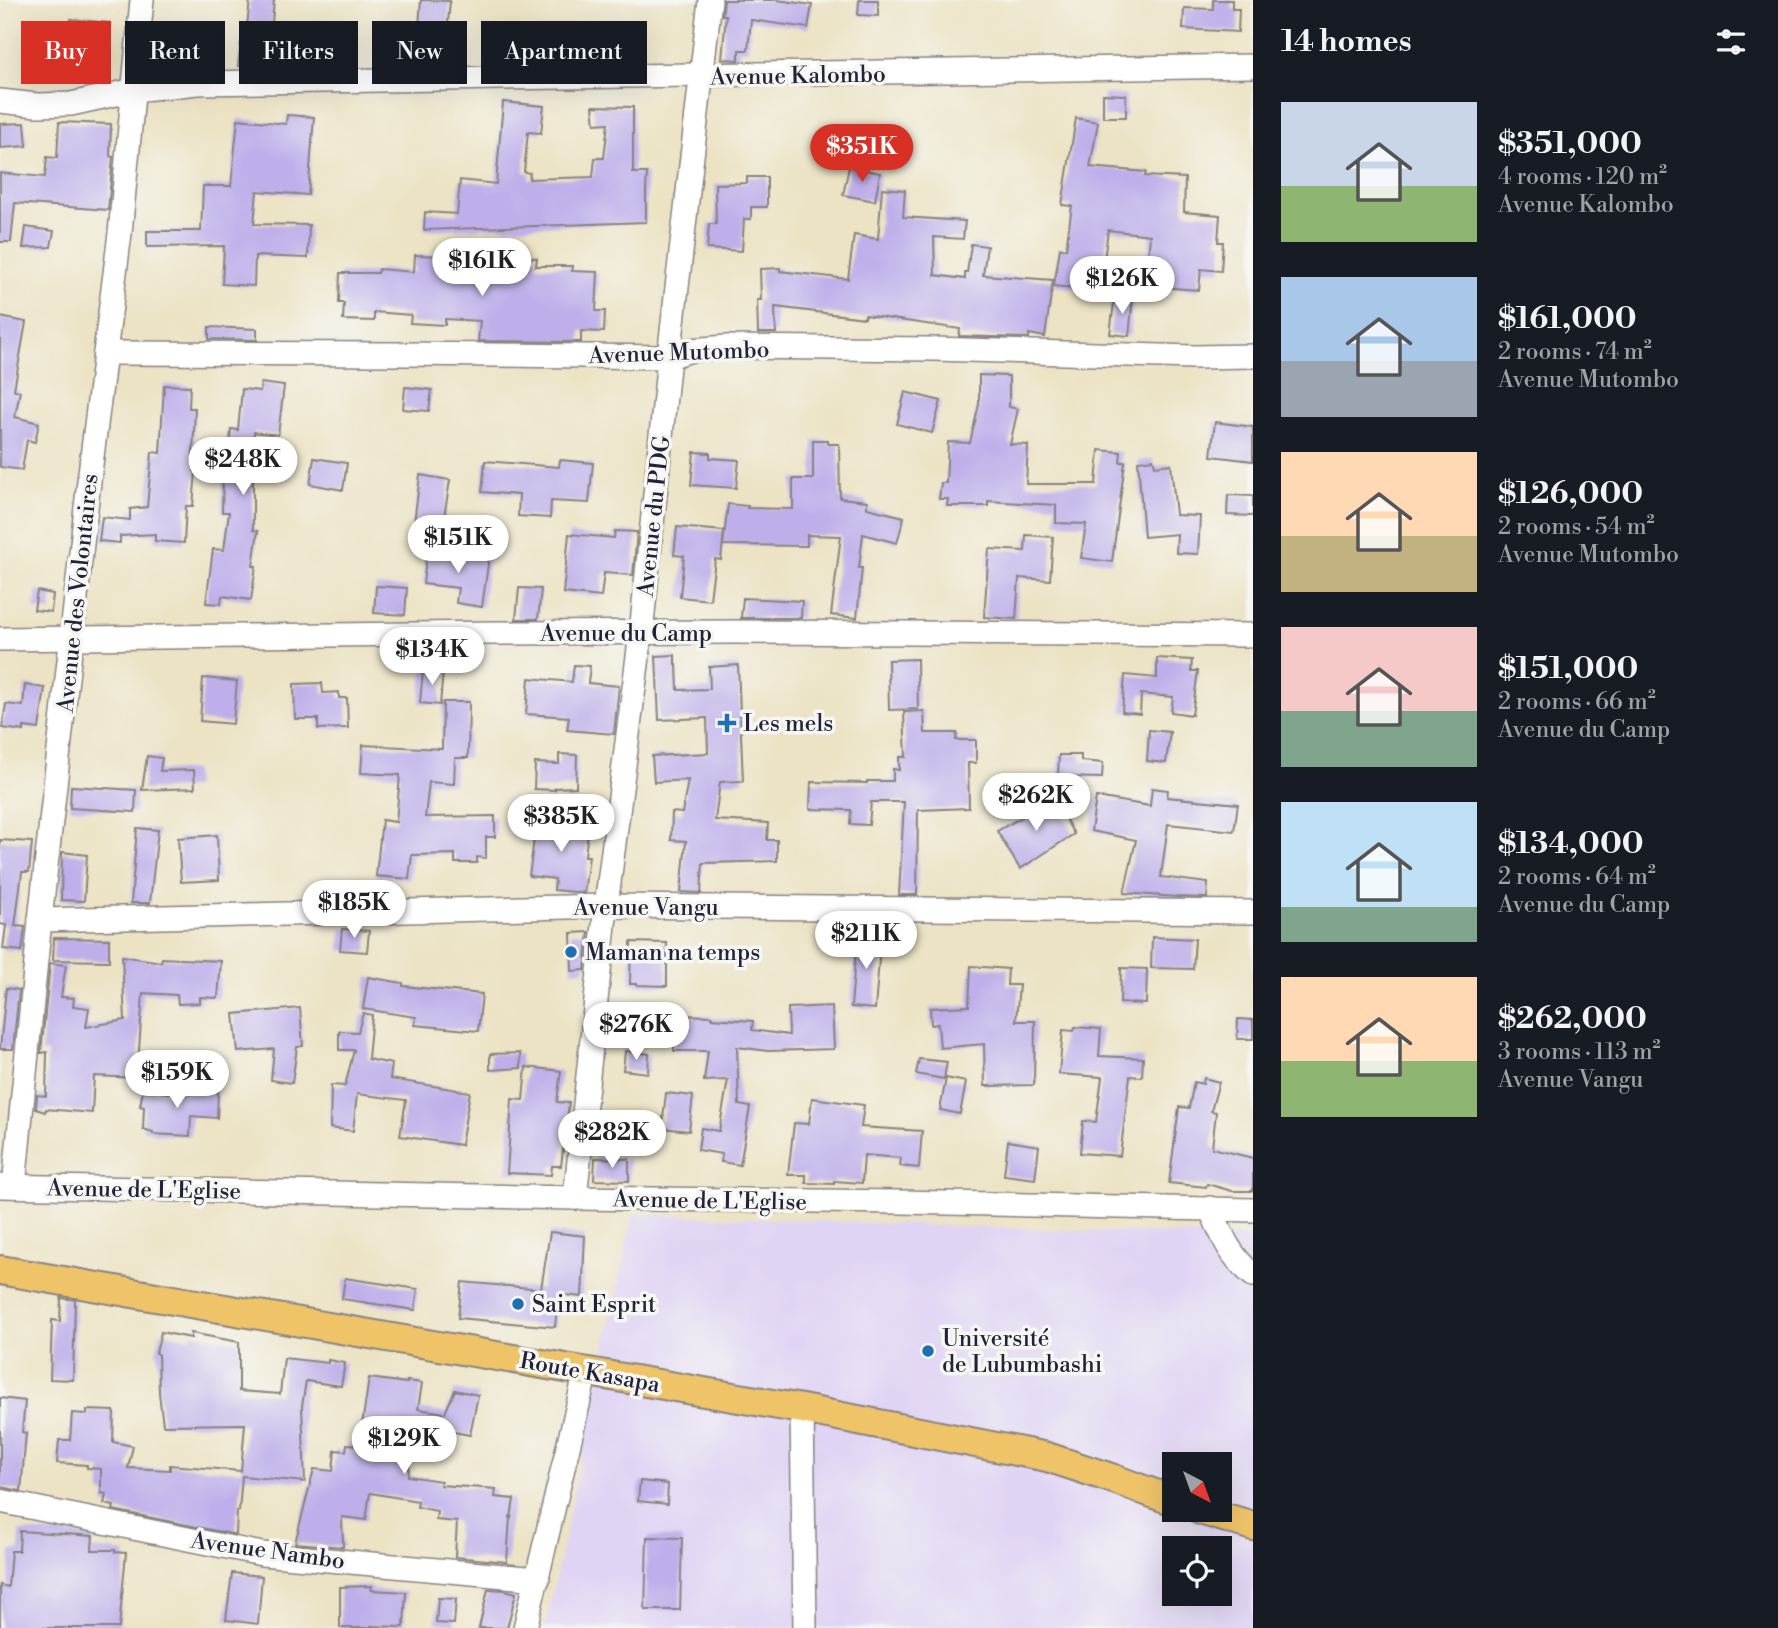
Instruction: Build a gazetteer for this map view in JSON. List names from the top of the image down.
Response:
{
  "streets": {
    "main road": ["Route Kasapa"],
    "street": [
      "Avenue Kalombo",
      "Avenue Mutombo",
      "Avenue du PDG",
      "Avenue des Volontaires",
      "Avenue du Camp",
      "Avenue Vangu",
      "Avenue de L'Eglise",
      "Avenue Nambo"
    ]
  },
  "crossings": [
    ["Avenue Kalombo", "Avenue du PDG"],
    ["Avenue Kalombo", "Avenue des Volontaires"],
    ["Avenue Mutombo", "Avenue du PDG"],
    ["Avenue Mutombo", "Avenue des Volontaires"],
    ["Avenue du PDG", "Avenue du Camp"],
    ["Avenue du PDG", "Avenue Vangu"],
    ["Avenue du PDG", "Avenue de L'Eglise"],
    ["Avenue des Volontaires", "Avenue du Camp"],
    ["Avenue des Volontaires", "Avenue Vangu"],
    ["Avenue des Volontaires", "Avenue de L'Eglise"]
  ],
  "places": {
    "health": ["Les mels"],
    "other": ["Maman na temps", "Saint Esprit", "Université de Lubumbashi"]
  },
  "north": "bottom right",
  "page": {
    "heading": "14 homes",
    "chip": [
      "Buy",
      "Rent",
      "Filters",
      "New",
      "Apartment"
    ],
    "list": [
      {
        "name": "$351,000",
        "note": "4 rooms · 120 m² · Avenue Kalombo"
      },
      {
        "name": "$161,000",
        "note": "2 rooms · 74 m² · Avenue Mutombo"
      },
      {
        "name": "$126,000",
        "note": "2 rooms · 54 m² · Avenue Mutombo"
      },
      {
        "name": "$151,000",
        "note": "2 rooms · 66 m² · Avenue du Camp"
      },
      {
        "name": "$134,000",
        "note": "2 rooms · 64 m² · Avenue du Camp"
      },
      {
        "name": "$262,000",
        "note": "3 rooms · 113 m² · Avenue Vangu"
      }
    ],
    "price": [
      "$351K",
      "$161K",
      "$126K",
      "$248K",
      "$151K",
      "$134K",
      "$262K",
      "$385K",
      "$185K",
      "$211K",
      "$276K",
      "$159K",
      "$282K",
      "$129K"
    ]
  }
}
